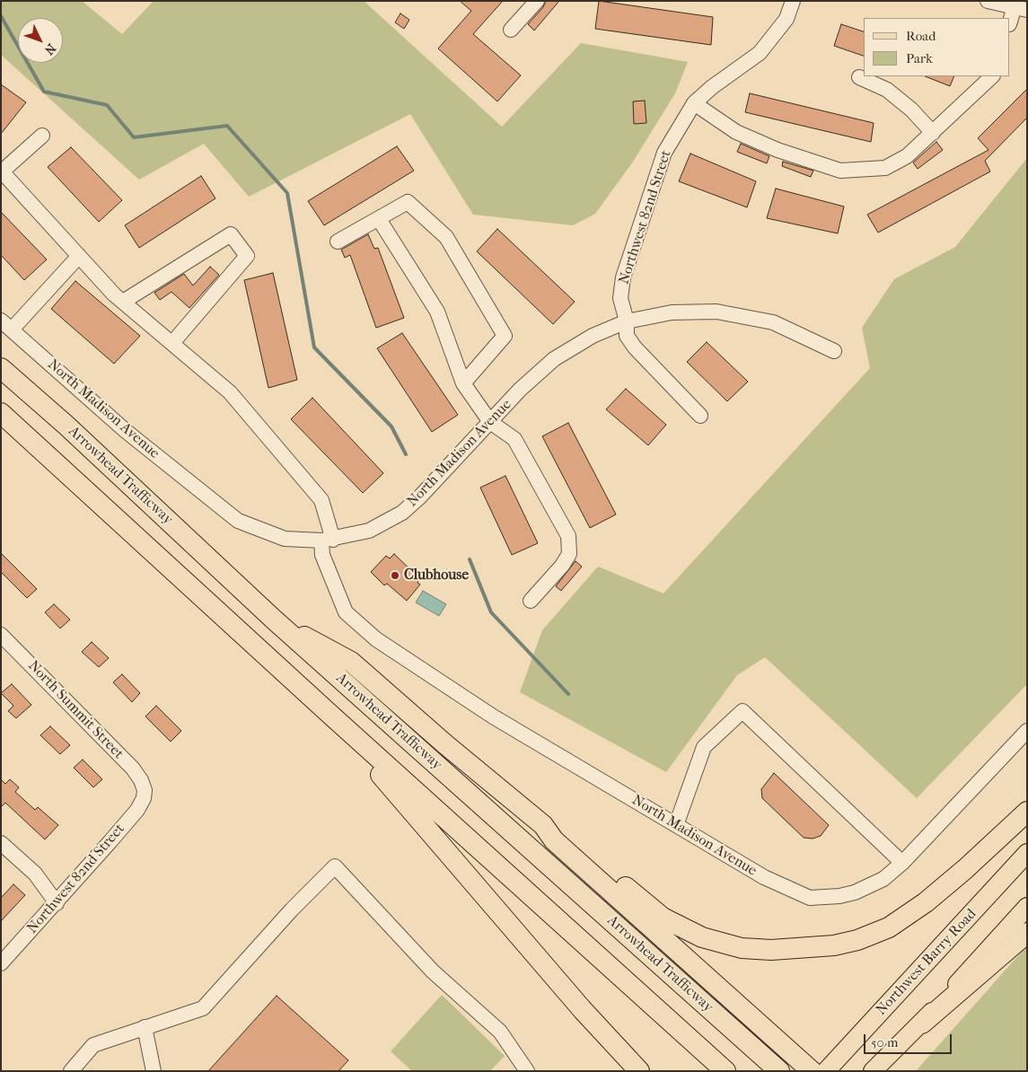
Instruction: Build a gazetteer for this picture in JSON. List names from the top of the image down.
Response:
{
  "streets": {
    "highway": ["Arrowhead Trafficway"],
    "main road": ["Northwest Barry Road"],
    "street": ["Northwest 82nd Street", "North Madison Avenue", "North Summit Street"]
  },
  "crossings": [
    ["Northwest 82nd Street", "North Madison Avenue"],
    ["Northwest 82nd Street", "North Summit Street"]
  ],
  "places": ["Clubhouse"],
  "legend": ["Road", "Park"],
  "scale_bar": "50 m",
  "north": "bottom right"
}
